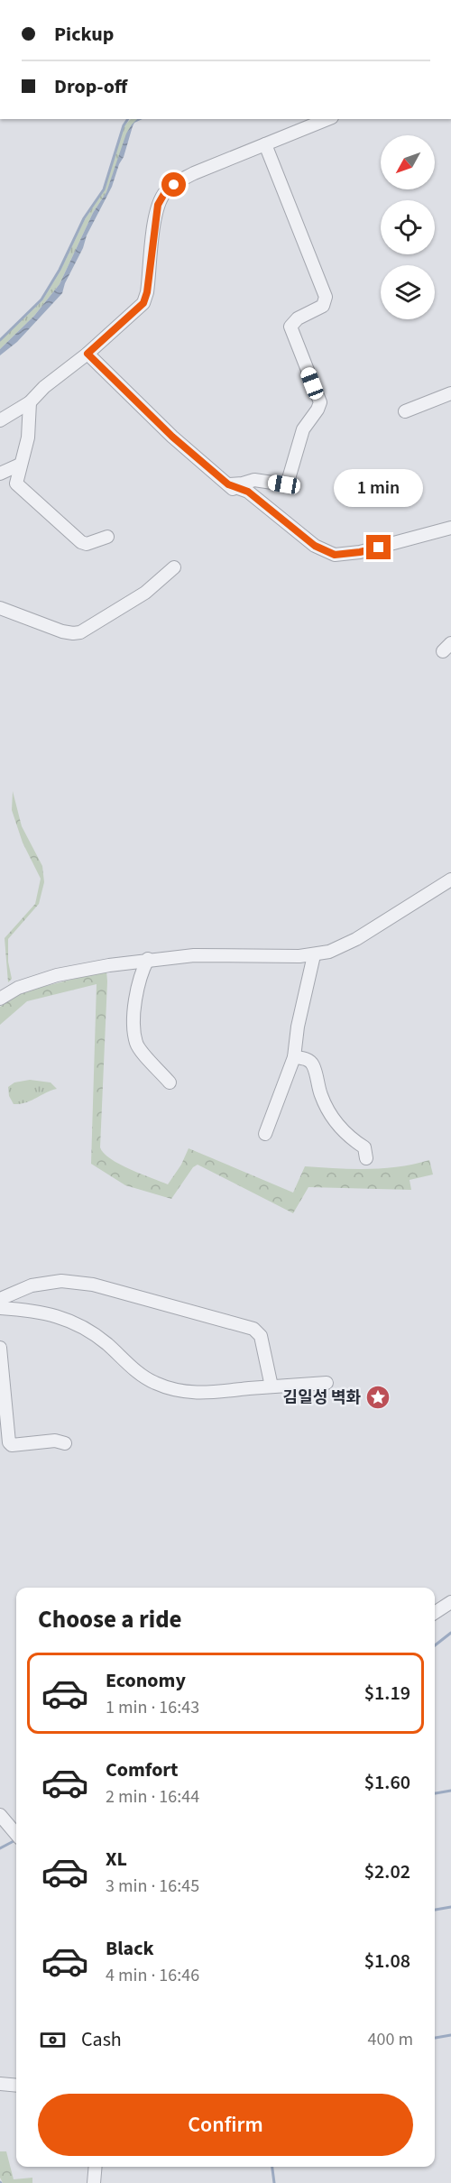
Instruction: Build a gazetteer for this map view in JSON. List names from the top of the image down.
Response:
{
  "places": {
    "place": ["김일성 벽화"]
  },
  "north": "bottom left",
  "page": {
    "banner": ["Pickup", "Drop-off"],
    "bubble": "1 min",
    "heading": "Choose a ride",
    "list": [
      {
        "name": "Economy",
        "note": "1 min · 16:43",
        "value": "$1.19"
      },
      {
        "name": "Comfort",
        "note": "2 min · 16:44",
        "value": "$1.60"
      },
      {
        "name": "XL",
        "note": "3 min · 16:45",
        "value": "$2.02"
      },
      {
        "name": "Black",
        "note": "4 min · 16:46",
        "value": "$1.08"
      }
    ],
    "pay": ["Cash", "400 m"],
    "buttons": "Confirm"
  }
}
